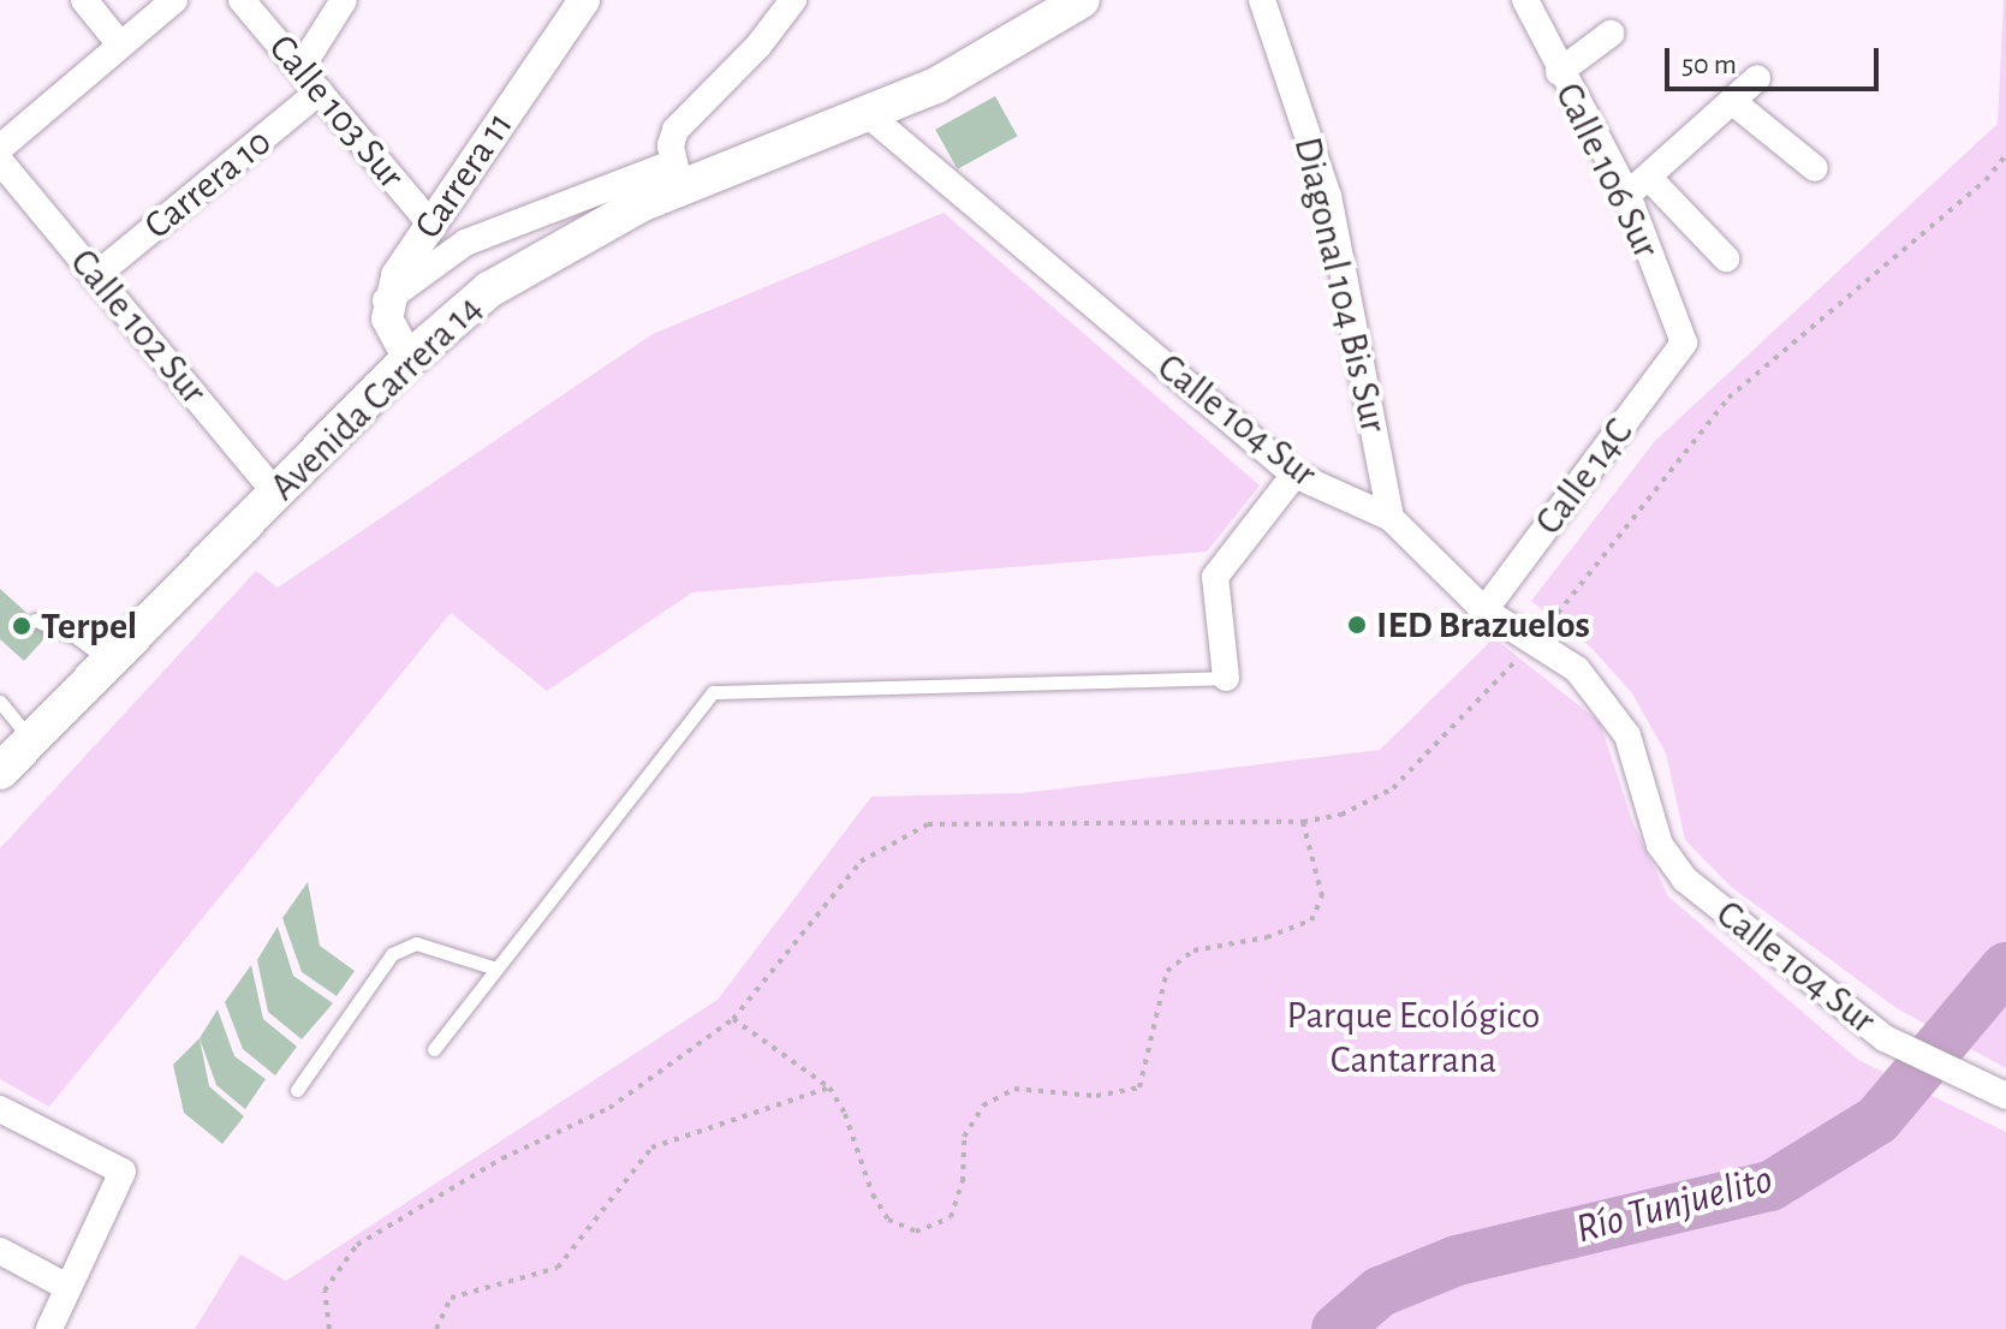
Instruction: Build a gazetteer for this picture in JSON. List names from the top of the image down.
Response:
{
  "streets": {
    "main road": ["Avenida Carrera 14"],
    "street": [
      "Calle 103 Sur",
      "Calle 106 Sur",
      "Carrera 11",
      "Carrera 10",
      "Diagonal 104 Bis Sur",
      "Calle 102 Sur",
      "Calle 104 Sur",
      "Calle 14C"
    ]
  },
  "crossings": [
    ["Calle 103 Sur", "Carrera 11"],
    ["Calle 103 Sur", "Carrera 10"],
    ["Calle 106 Sur", "Calle 14C"],
    ["Carrera 10", "Calle 102 Sur"],
    ["Diagonal 104 Bis Sur", "Calle 104 Sur"],
    ["Calle 102 Sur", "Avenida Carrera 14"],
    ["Avenida Carrera 14", "Calle 104 Sur"],
    ["Calle 104 Sur", "Calle 14C"]
  ],
  "water": ["Río Tunjuelito"],
  "parks": ["Parque Ecológico Cantarrana"],
  "places": ["IED Brazuelos", "Terpel"],
  "scale_bar": "50 m"
}
